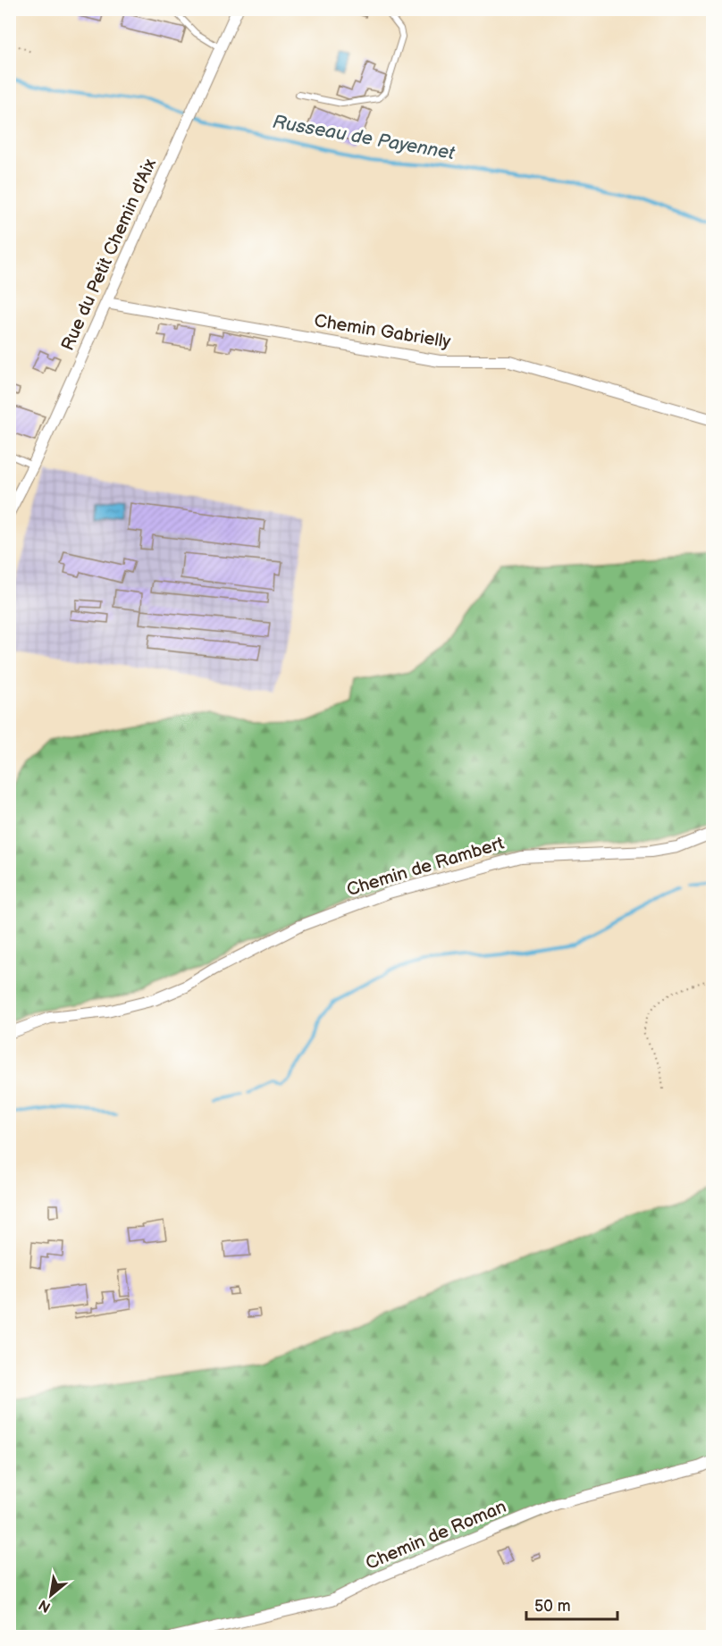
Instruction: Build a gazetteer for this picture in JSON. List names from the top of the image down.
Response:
{
  "streets": {
    "street": [
      "Rue du Petit Chemin d'Aix",
      "Chemin Gabrielly",
      "Chemin de Rambert",
      "Chemin de Roman"
    ]
  },
  "crossings": [
    ["Rue du Petit Chemin d'Aix", "Chemin Gabrielly"]
  ],
  "water": ["Russeau de Payennet"],
  "scale_bar": "50 m",
  "north": "bottom left"
}
